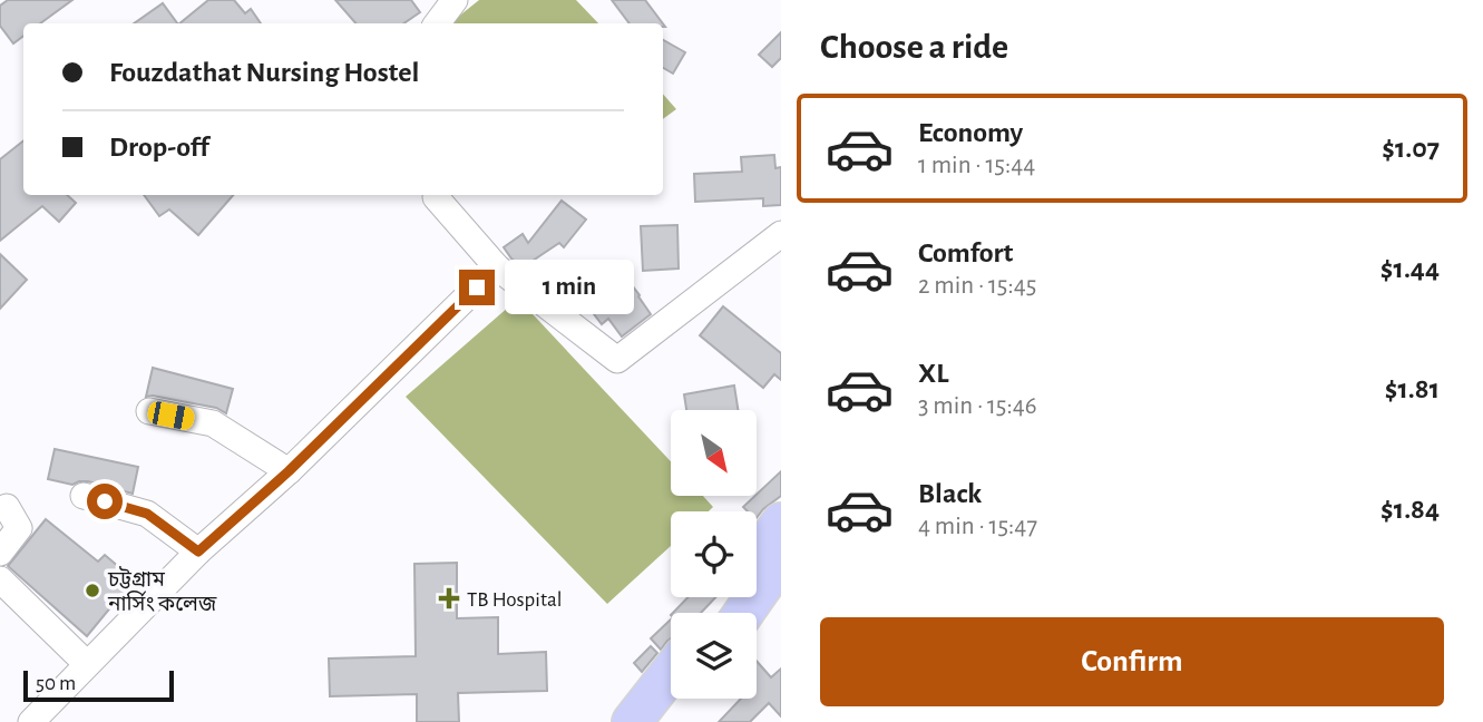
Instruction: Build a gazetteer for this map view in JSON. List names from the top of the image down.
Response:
{
  "places": {
    "other": ["চট্টগ্রাম নার্সিং কলেজ"],
    "health": ["TB Hospital"]
  },
  "scale_bar": "50 m",
  "north": "bottom right",
  "page": {
    "heading": "Choose a ride",
    "banner": ["Fouzdathat Nursing Hostel", "Drop-off"],
    "list": [
      {
        "name": "Economy",
        "note": "1 min · 15:44",
        "value": "$1.07"
      },
      {
        "name": "Comfort",
        "note": "2 min · 15:45",
        "value": "$1.44"
      },
      {
        "name": "XL",
        "note": "3 min · 15:46",
        "value": "$1.81"
      },
      {
        "name": "Black",
        "note": "4 min · 15:47",
        "value": "$1.84"
      }
    ],
    "bubble": "1 min",
    "buttons": "Confirm",
    "scale": "50 m"
  }
}
